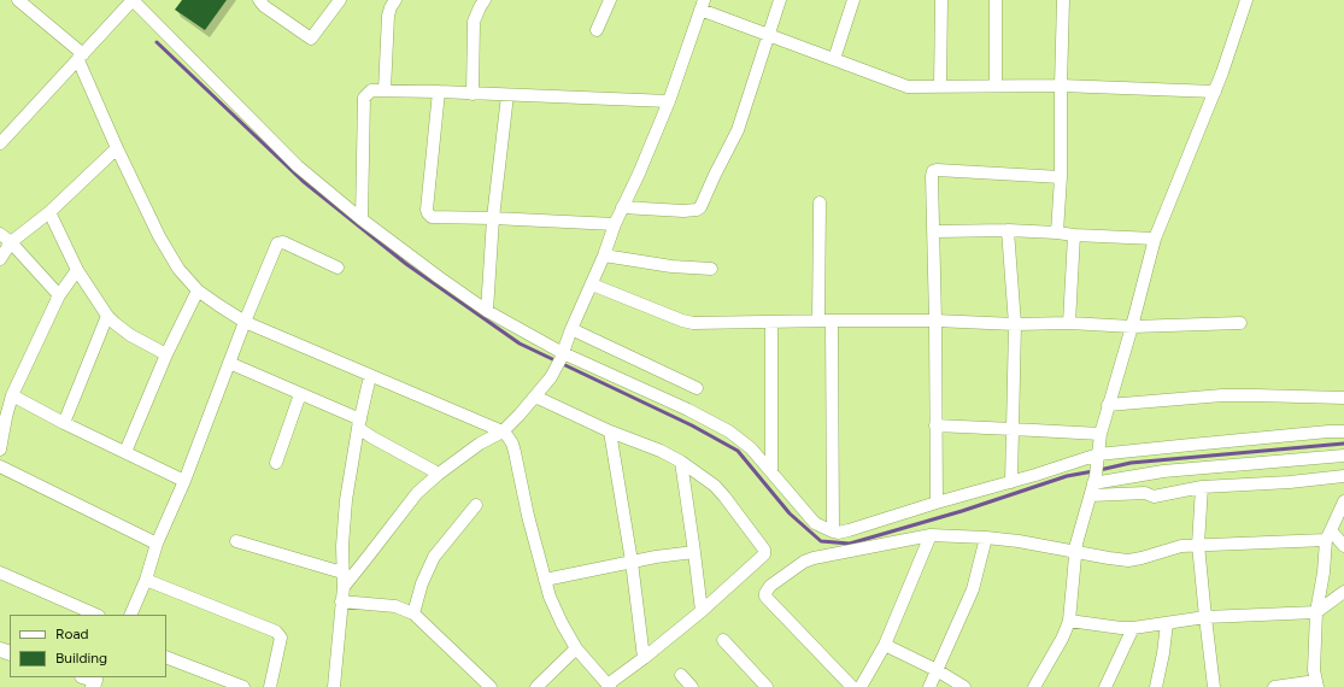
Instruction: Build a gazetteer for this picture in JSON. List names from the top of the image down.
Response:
{
  "legend": ["Road", "Building"]
}
